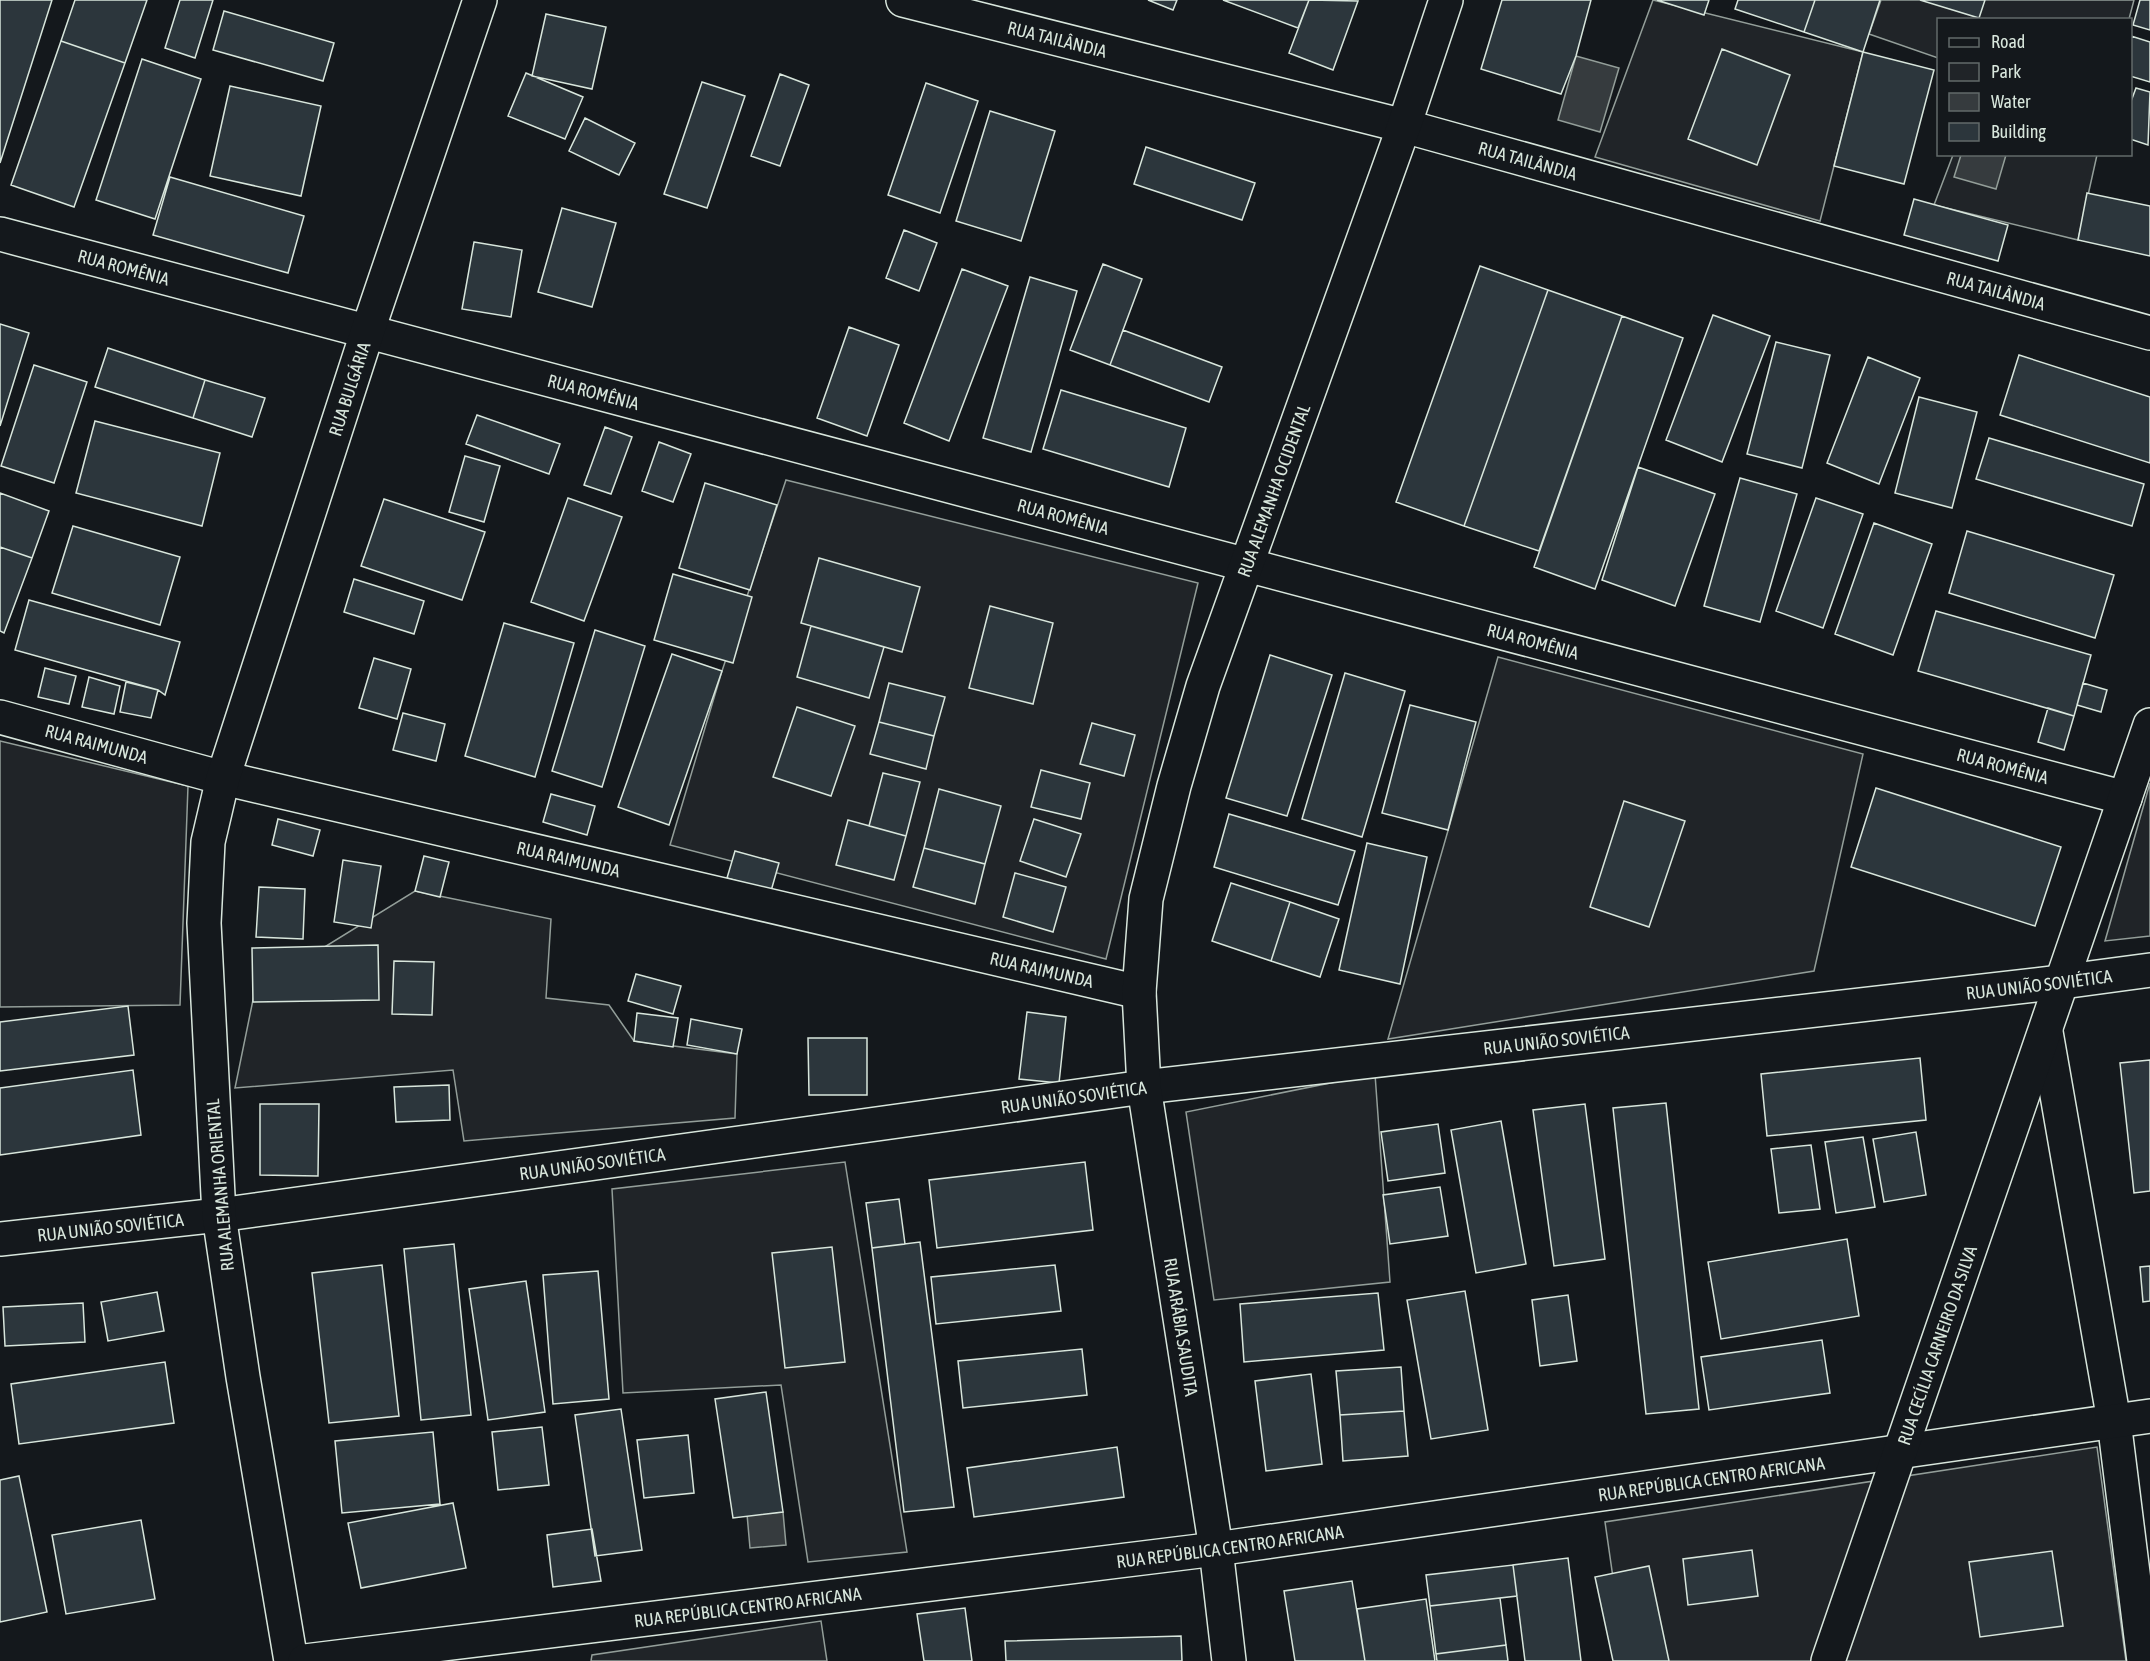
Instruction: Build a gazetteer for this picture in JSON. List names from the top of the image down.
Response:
{
  "streets": {
    "street": [
      "RUA TAILÂNDIA",
      "RUA ROMÊNIA",
      "RUA BULGÁRIA",
      "RUA ALEMANHA OCIDENTAL",
      "RUA RAIMUNDA",
      "RUA UNIÃO SOVIÉTICA",
      "RUA ALEMANHA ORIENTAL",
      "RUA ARÁBIA SAUDITA",
      "RUA CECÍLIA CARNEIRO DA SILVA",
      "RUA REPÚBLICA CENTRO AFRICANA"
    ]
  },
  "crossings": [
    ["RUA TAILÂNDIA", "RUA ALEMANHA OCIDENTAL"],
    ["RUA ROMÊNIA", "RUA BULGÁRIA"],
    ["RUA ROMÊNIA", "RUA ALEMANHA OCIDENTAL"],
    ["RUA ROMÊNIA", "RUA CECÍLIA CARNEIRO DA SILVA"],
    ["RUA BULGÁRIA", "RUA RAIMUNDA"],
    ["RUA BULGÁRIA", "RUA ALEMANHA ORIENTAL"],
    ["RUA ALEMANHA OCIDENTAL", "RUA RAIMUNDA"],
    ["RUA ALEMANHA OCIDENTAL", "RUA ARÁBIA SAUDITA"],
    ["RUA RAIMUNDA", "RUA ALEMANHA ORIENTAL"],
    ["RUA RAIMUNDA", "RUA ARÁBIA SAUDITA"],
    ["RUA UNIÃO SOVIÉTICA", "RUA ALEMANHA ORIENTAL"],
    ["RUA UNIÃO SOVIÉTICA", "RUA ARÁBIA SAUDITA"],
    ["RUA UNIÃO SOVIÉTICA", "RUA CECÍLIA CARNEIRO DA SILVA"],
    ["RUA ARÁBIA SAUDITA", "RUA REPÚBLICA CENTRO AFRICANA"],
    ["RUA CECÍLIA CARNEIRO DA SILVA", "RUA REPÚBLICA CENTRO AFRICANA"]
  ],
  "legend": [
    "Road",
    "Park",
    "Water",
    "Building"
  ]
}
